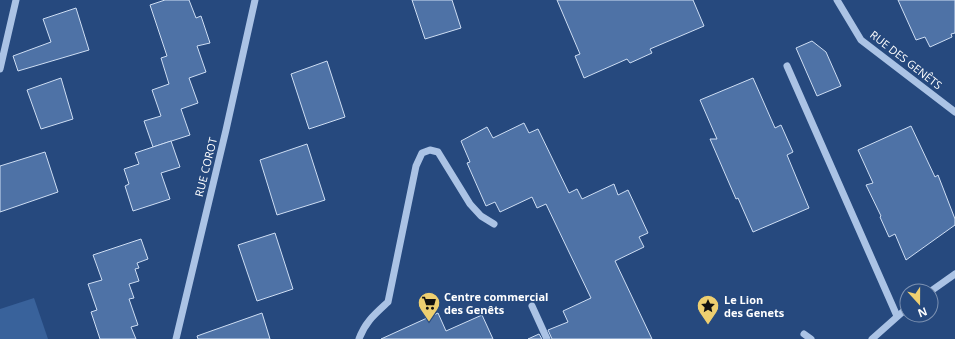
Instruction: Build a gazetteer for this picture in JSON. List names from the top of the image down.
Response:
{
  "streets": {
    "street": ["RUE DES GENÊTS", "RUE COROT"]
  },
  "places": {
    "supermarket": ["Centre commercial des Genêts"],
    "place": ["Le Lion des Genets"]
  },
  "north": "bottom"
}
